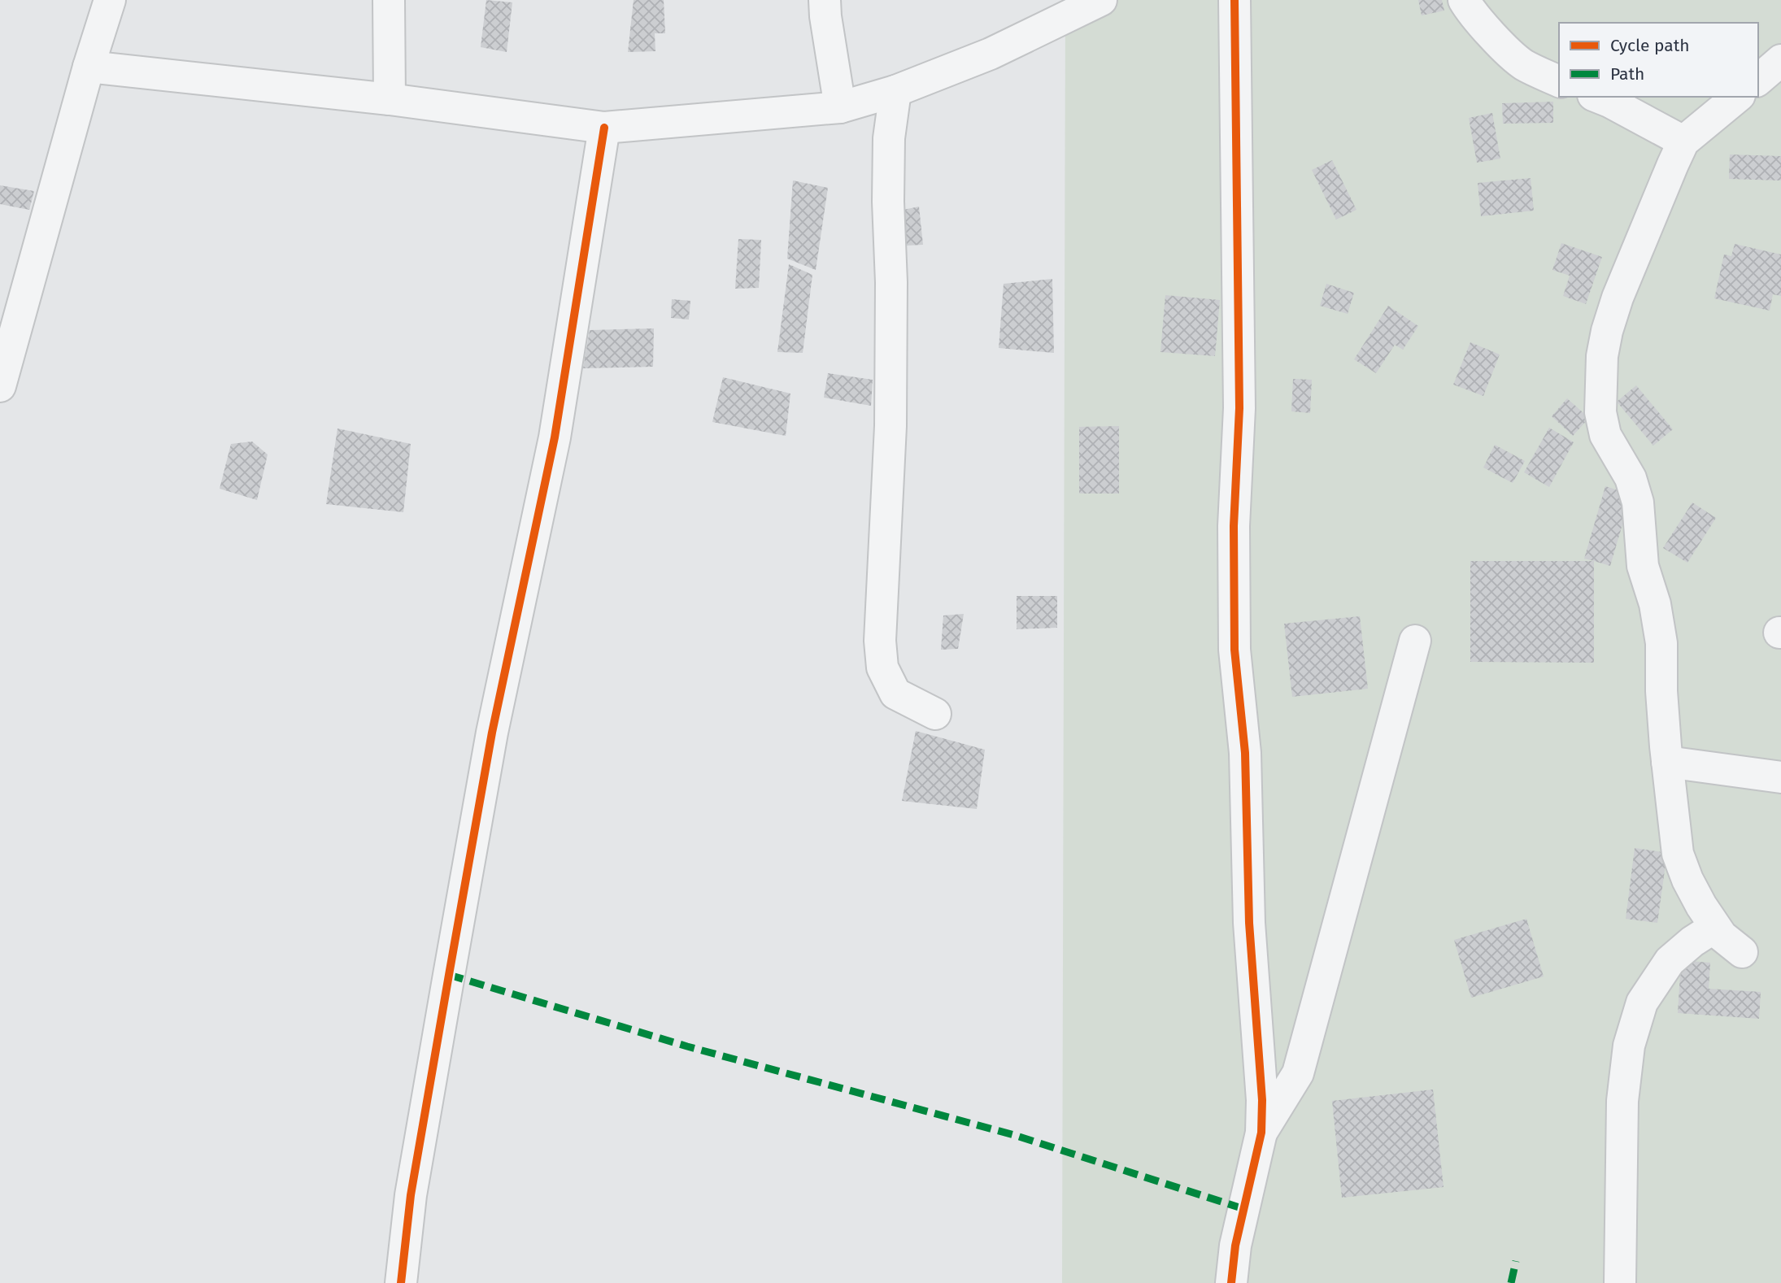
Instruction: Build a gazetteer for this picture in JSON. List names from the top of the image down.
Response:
{
  "legend": ["Cycle path", "Path"]
}
